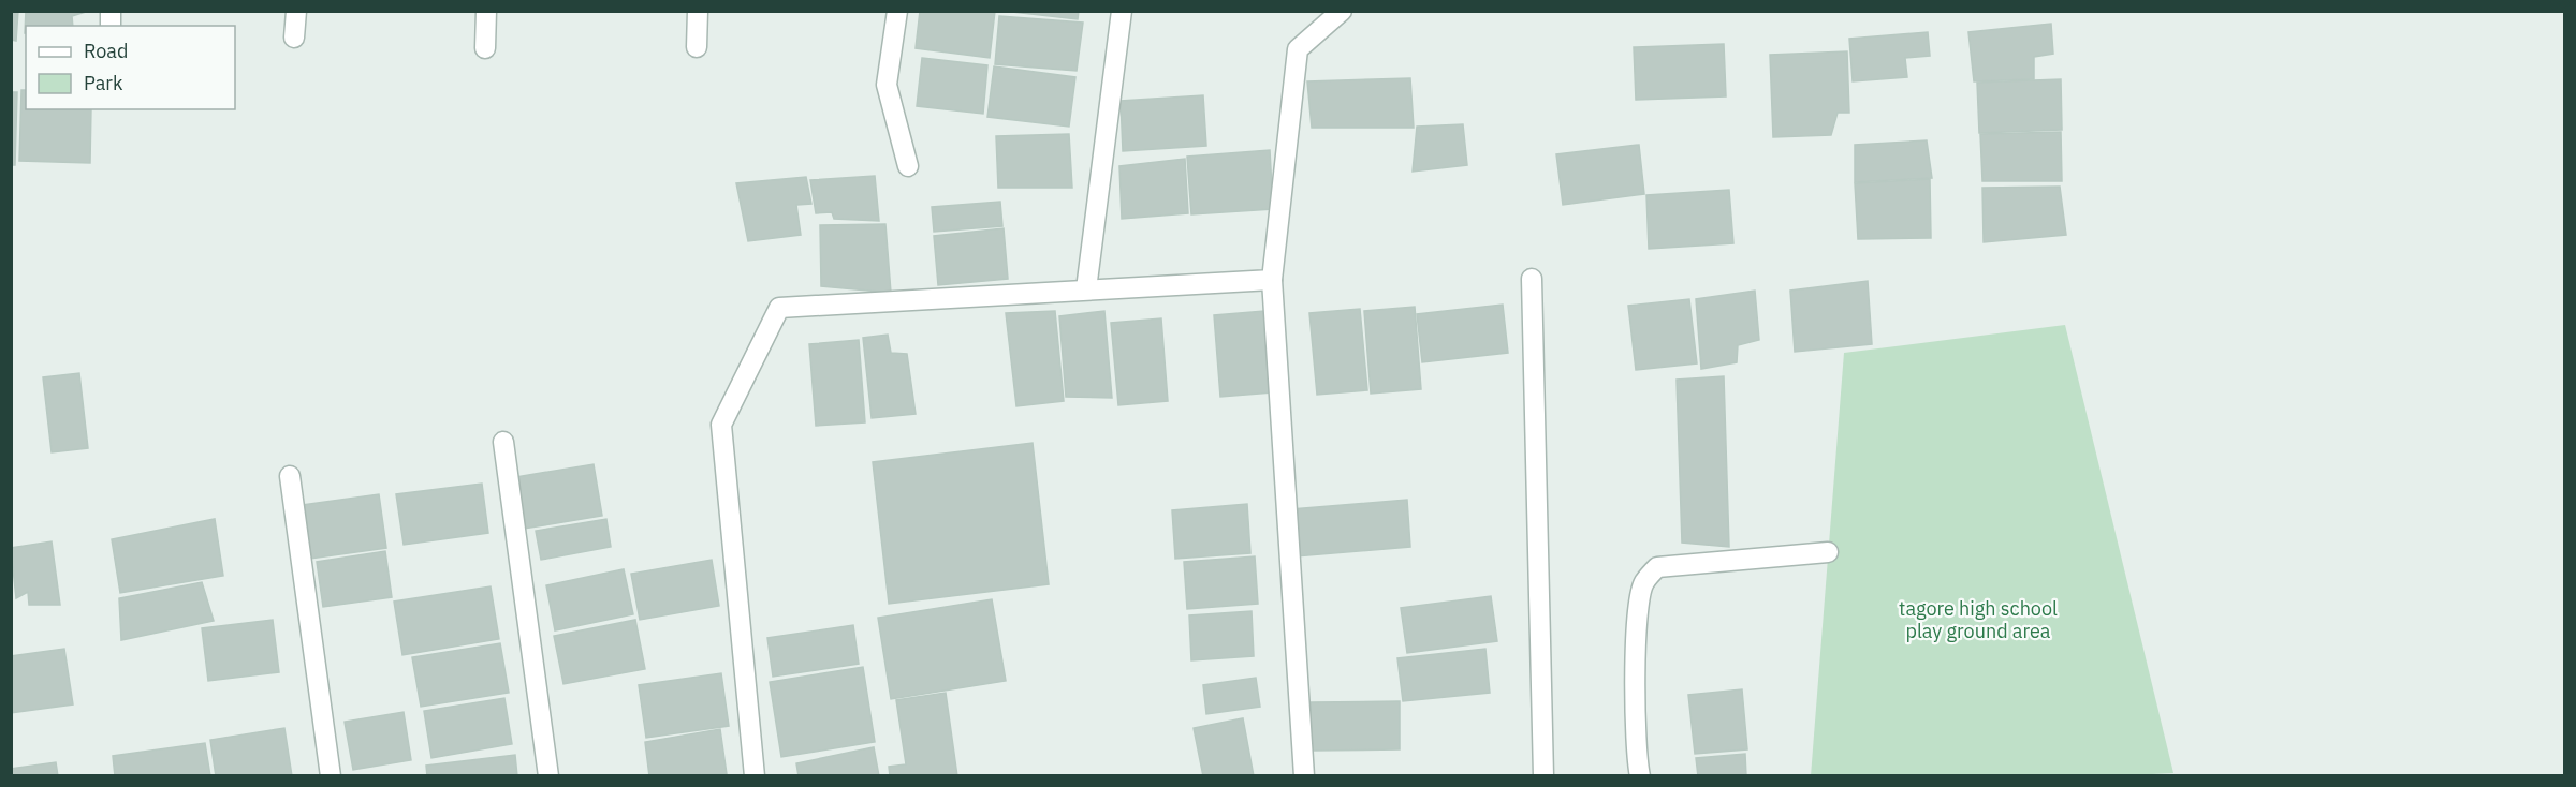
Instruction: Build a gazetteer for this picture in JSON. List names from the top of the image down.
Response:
{
  "parks": ["tagore high school play ground area"],
  "legend": ["Road", "Park"]
}
